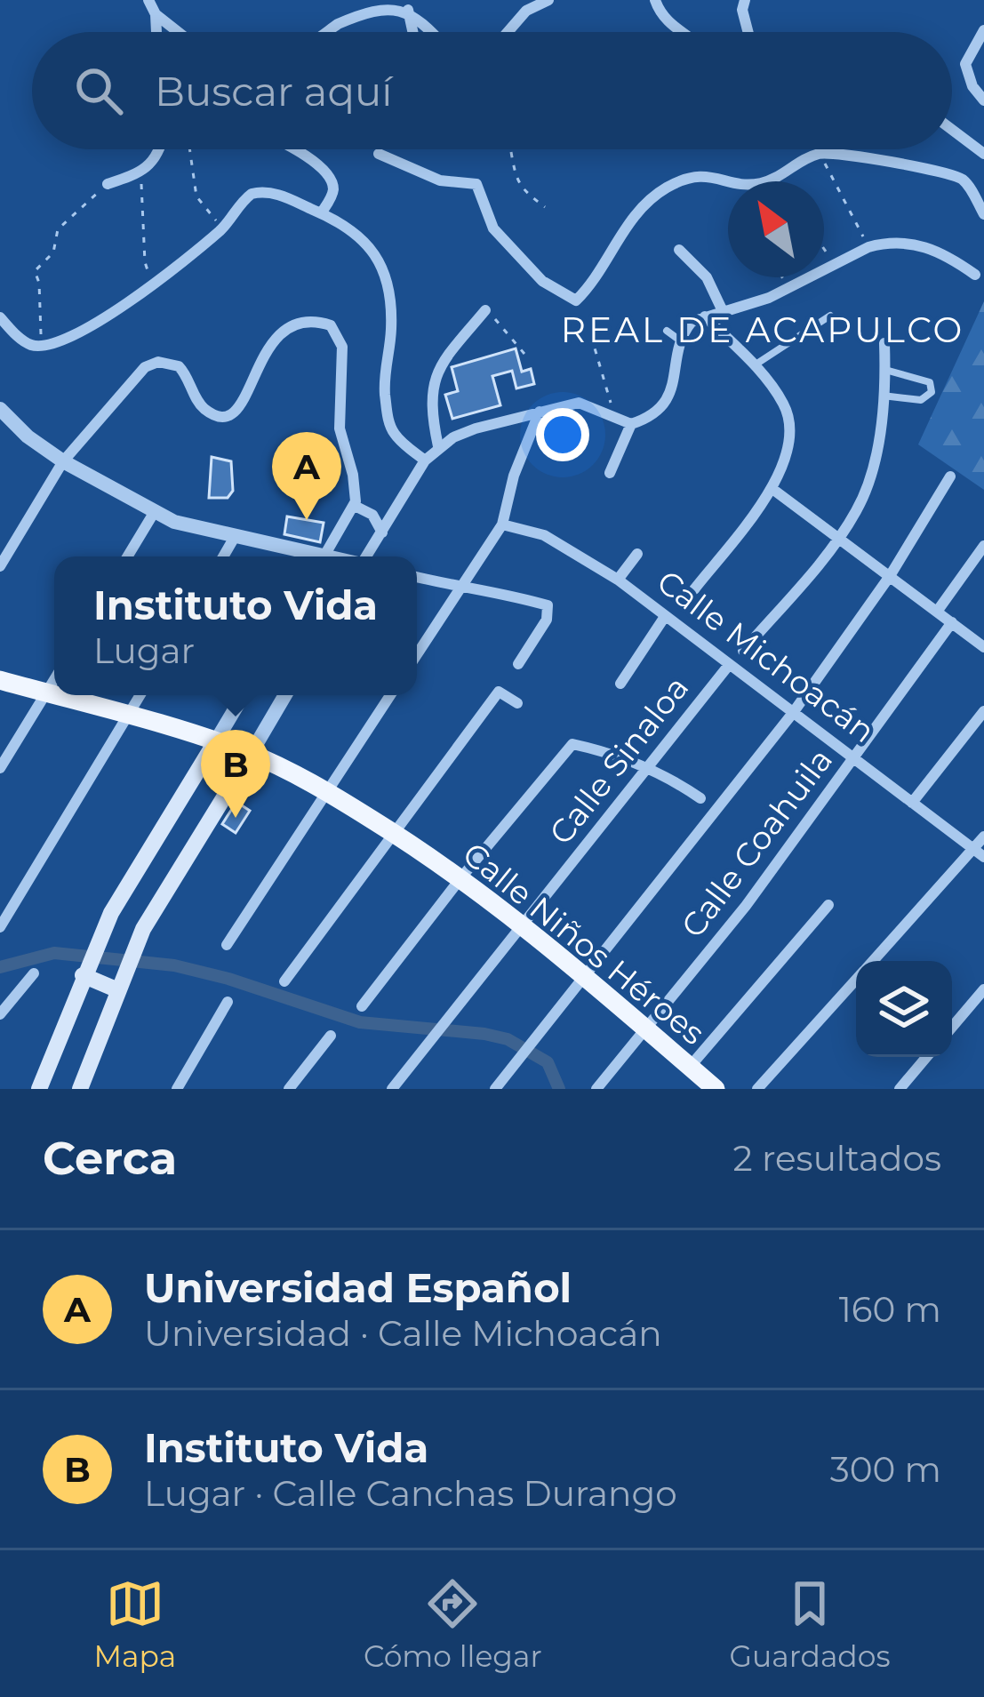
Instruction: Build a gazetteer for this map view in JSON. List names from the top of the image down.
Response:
{
  "streets": {
    "main road": ["Calle Niños Héroes"],
    "street": ["Calle Michoacán", "Calle Sinaloa", "Calle Coahuila"]
  },
  "crossings": [
    ["Calle Michoacán", "Calle Sinaloa"],
    ["Calle Michoacán", "Calle Coahuila"],
    ["Calle Sinaloa", "Calle Niños Héroes"],
    ["Calle Coahuila", "Calle Niños Héroes"]
  ],
  "districts": ["REAL DE ACAPULCO"],
  "north": "top left",
  "page": {
    "search": "Buscar aquí",
    "pins": ["A", "B"],
    "popup": ["Instituto Vida", "Lugar"],
    "heading": ["Cerca", "2 resultados"],
    "list": [
      {
        "mark": "A",
        "name": "Universidad Español",
        "note": "Universidad · Calle Michoacán",
        "value": "160 m"
      },
      {
        "mark": "B",
        "name": "Instituto Vida",
        "note": "Lugar · Calle Canchas Durango",
        "value": "300 m"
      }
    ],
    "nav": ["Mapa", "Cómo llegar", "Guardados"]
  }
}
